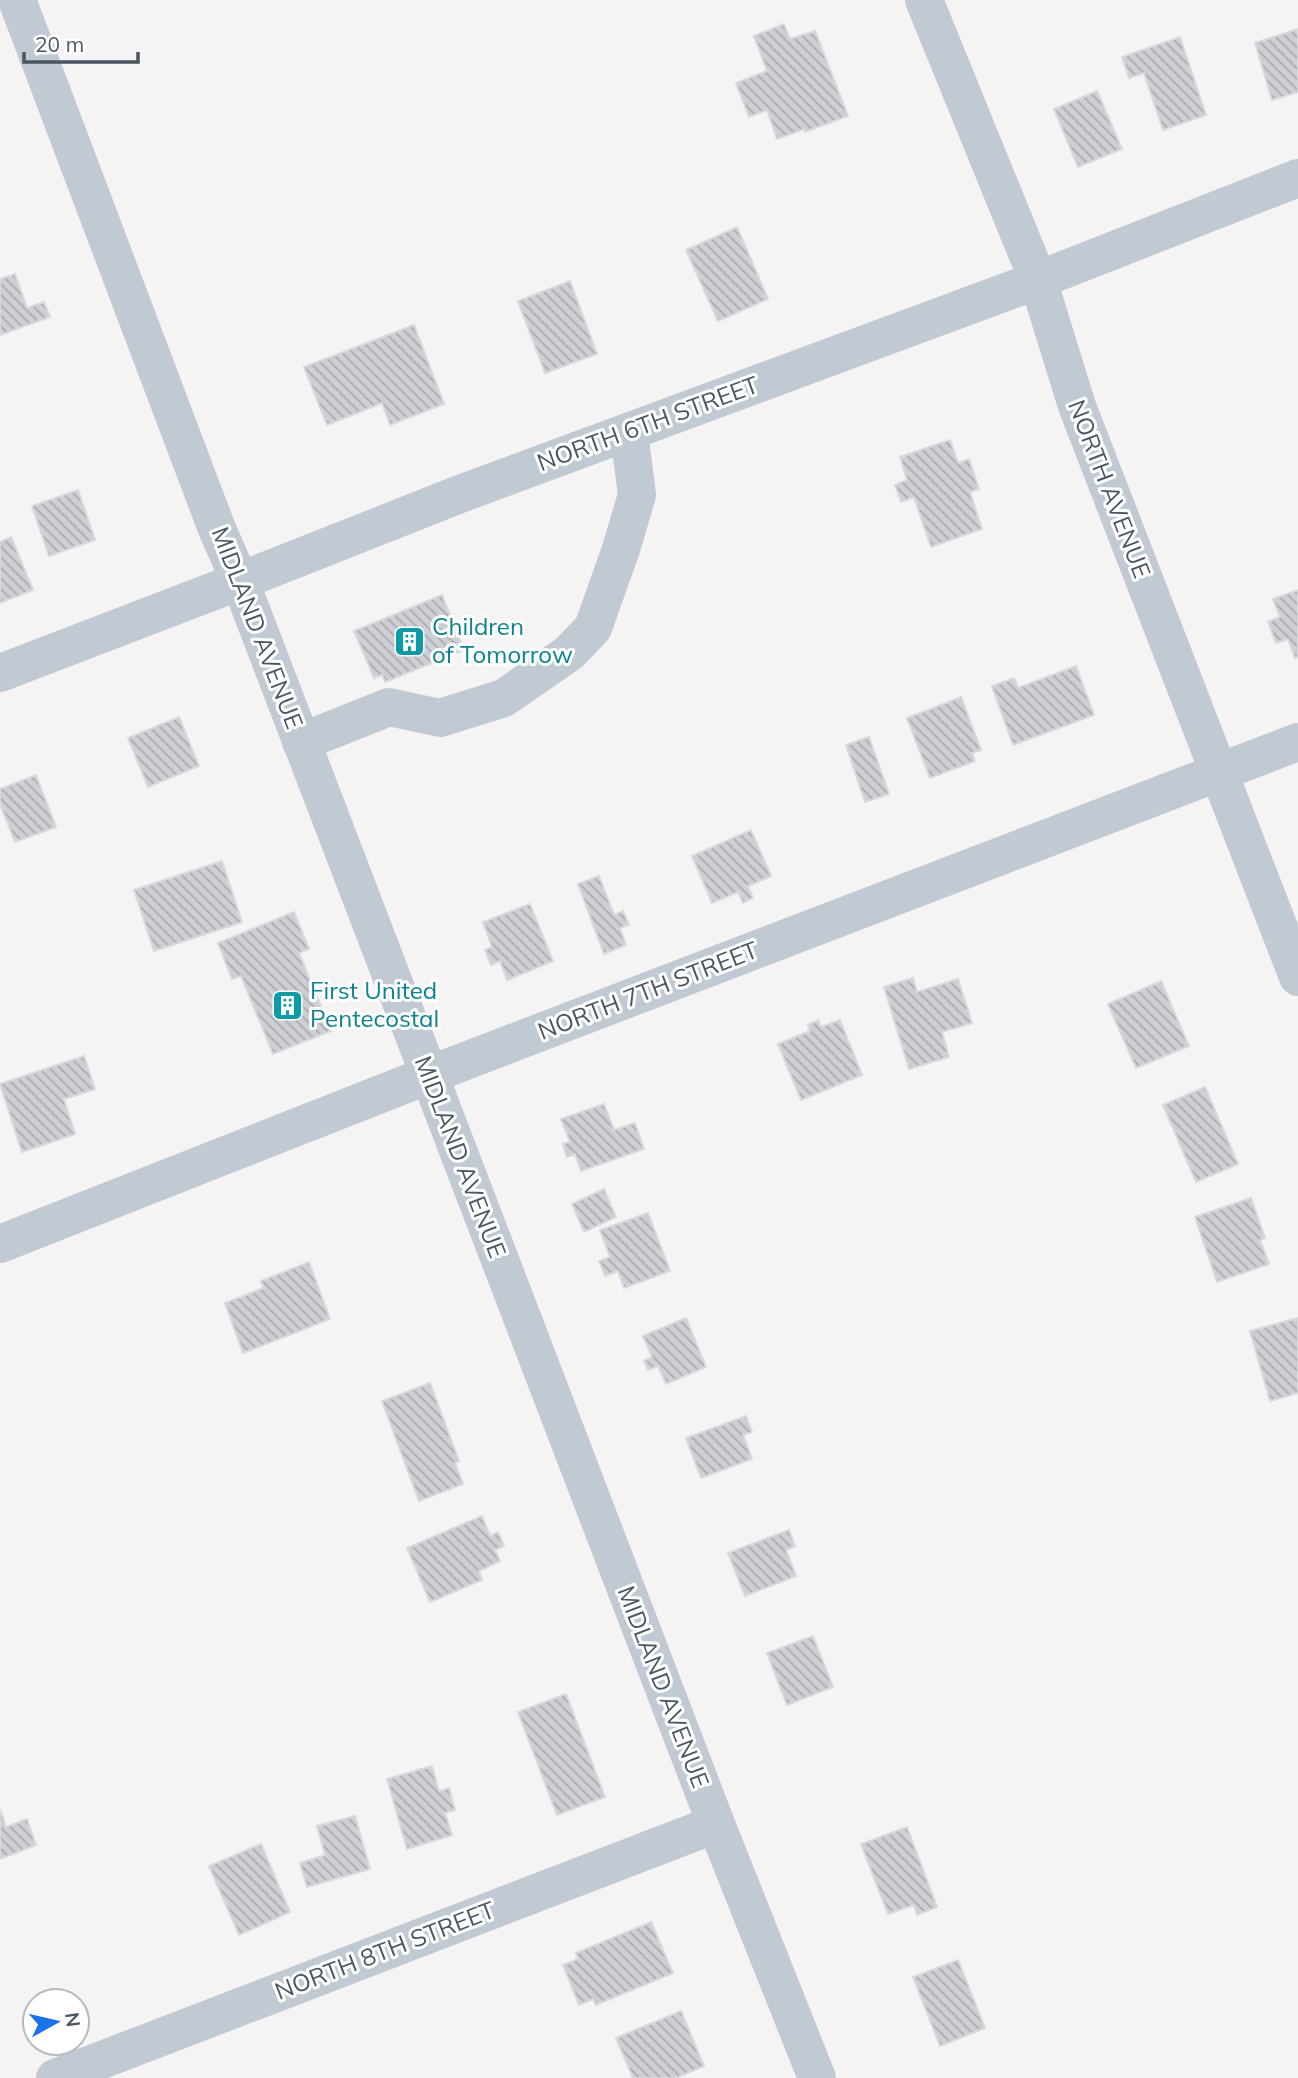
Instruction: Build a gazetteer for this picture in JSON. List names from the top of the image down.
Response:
{
  "streets": {
    "street": [
      "NORTH 6TH STREET",
      "NORTH AVENUE",
      "MIDLAND AVENUE",
      "NORTH 7TH STREET",
      "NORTH 8TH STREET"
    ]
  },
  "crossings": [
    ["NORTH 6TH STREET", "NORTH AVENUE"],
    ["NORTH 6TH STREET", "MIDLAND AVENUE"],
    ["NORTH AVENUE", "NORTH 7TH STREET"],
    ["MIDLAND AVENUE", "NORTH 7TH STREET"],
    ["MIDLAND AVENUE", "NORTH 8TH STREET"]
  ],
  "places": {
    "building": ["Children of Tomorrow", "First United Pentecostal"]
  },
  "scale_bar": "20 m",
  "north": "right"
}
